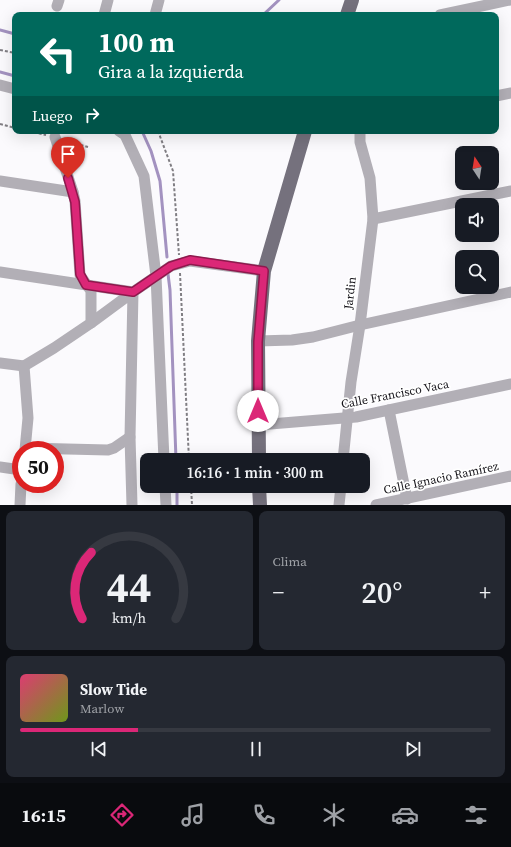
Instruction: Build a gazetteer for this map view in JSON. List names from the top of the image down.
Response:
{
  "streets": {
    "street": ["Jardin", "Calle Francisco Vaca", "Calle Ignacio Ramírez"]
  },
  "crossings": [
    ["Jardin", "Calle Francisco Vaca"]
  ],
  "north": "top",
  "page": {
    "turn": ["100 m", "Gira a la izquierda"],
    "then": "Luego",
    "limit": "50",
    "trip": "16:16 · 1 min · 300 m",
    "tile": "Clima",
    "heat": ["−", "20°", "+"],
    "song": ["Slow Tide", "Marlow"],
    "tabs": "16:15",
    "gauge": ["44", "km/h"]
  }
}
